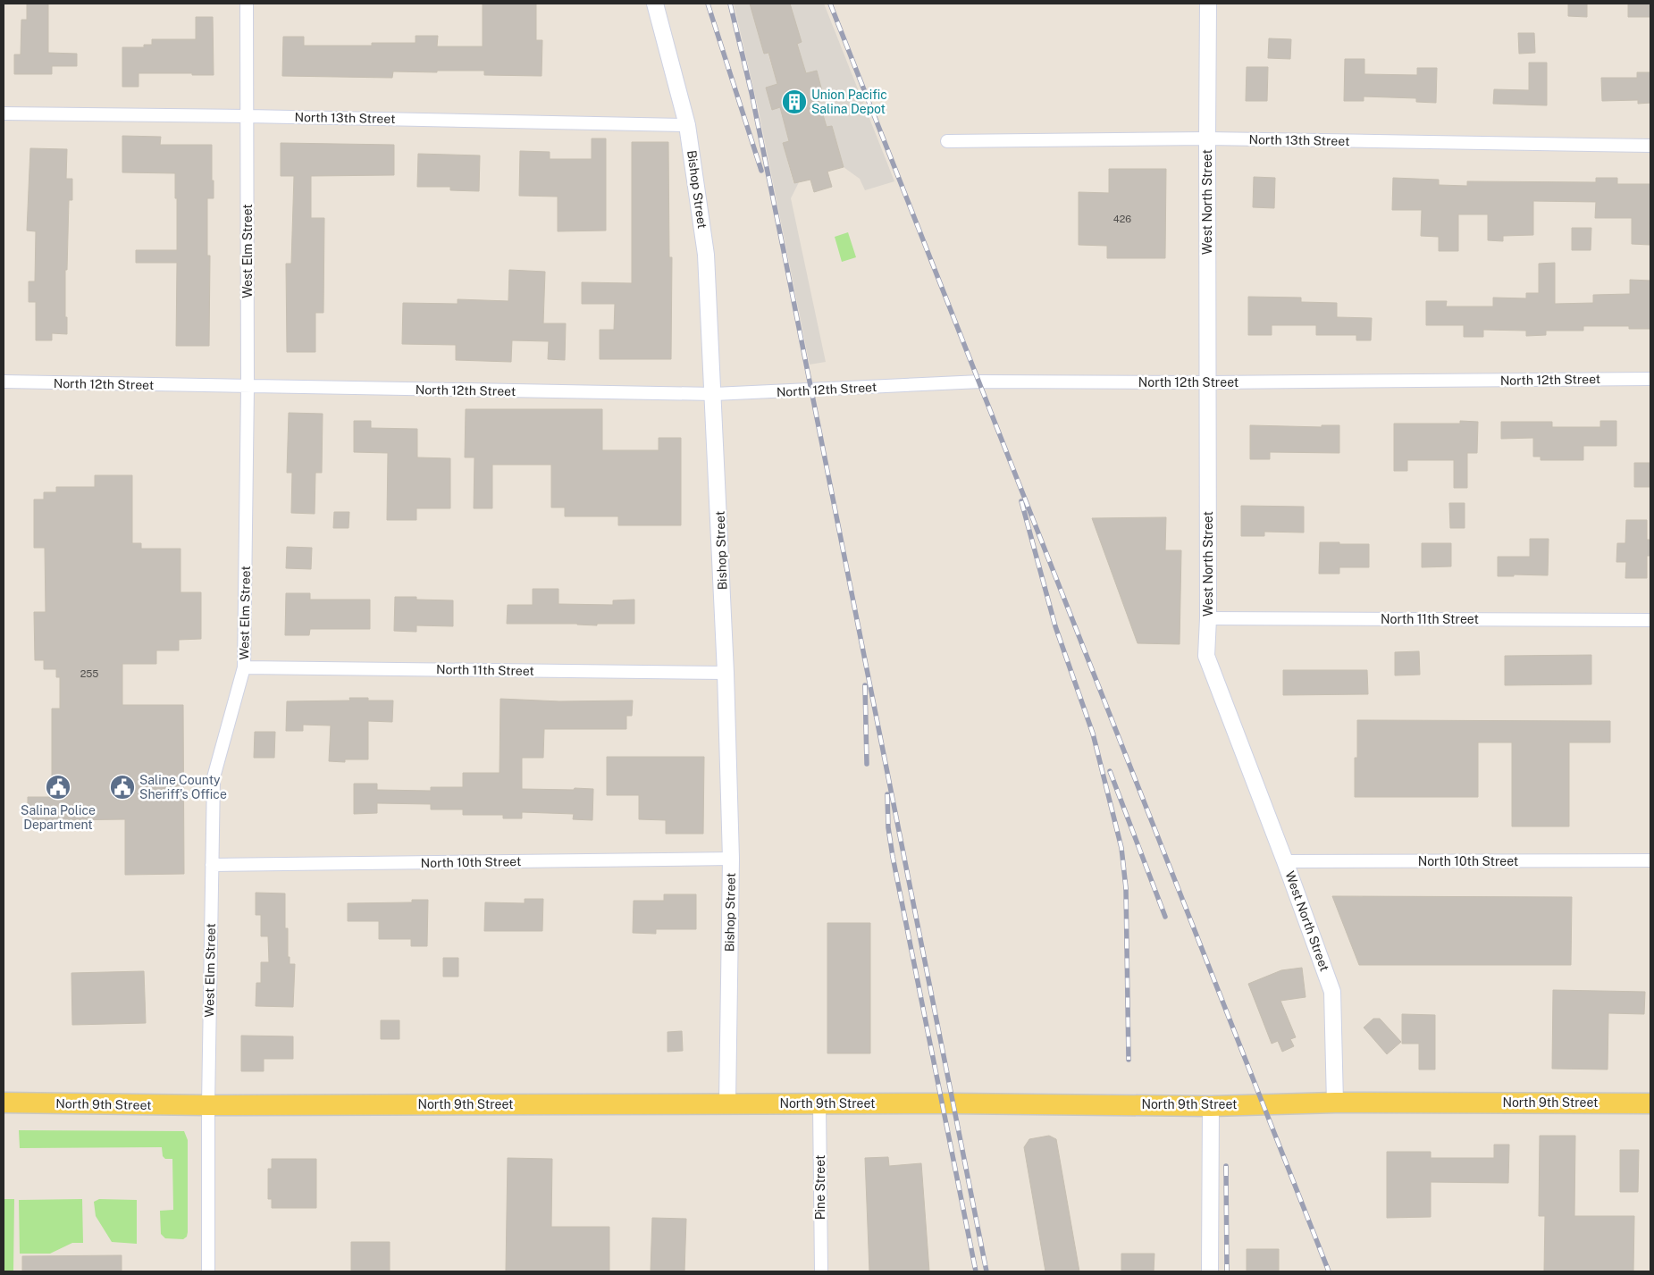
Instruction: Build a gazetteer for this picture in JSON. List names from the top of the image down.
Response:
{
  "streets": {
    "main road": ["North 9th Street"],
    "street": [
      "North 13th Street",
      "Bishop Street",
      "West North Street",
      "West Elm Street",
      "North 12th Street",
      "North 11th Street",
      "North 10th Street",
      "Pine Street"
    ]
  },
  "crossings": [
    ["North 13th Street", "Bishop Street"],
    ["North 13th Street", "West North Street"],
    ["North 13th Street", "West Elm Street"],
    ["Bishop Street", "North 12th Street"],
    ["Bishop Street", "North 11th Street"],
    ["Bishop Street", "North 10th Street"],
    ["Bishop Street", "North 9th Street"],
    ["West North Street", "North 12th Street"],
    ["West North Street", "North 11th Street"],
    ["West North Street", "North 10th Street"],
    ["West North Street", "North 9th Street"],
    ["West Elm Street", "North 12th Street"],
    ["West Elm Street", "North 11th Street"],
    ["West Elm Street", "North 10th Street"],
    ["West Elm Street", "North 9th Street"],
    ["North 9th Street", "Pine Street"]
  ],
  "places": {
    "building": ["Union Pacific Salina Depot"],
    "public building": ["Salina Police Department", "Saline County Sheriff's Office"]
  },
  "house_numbers": ["426", "255"]
}
